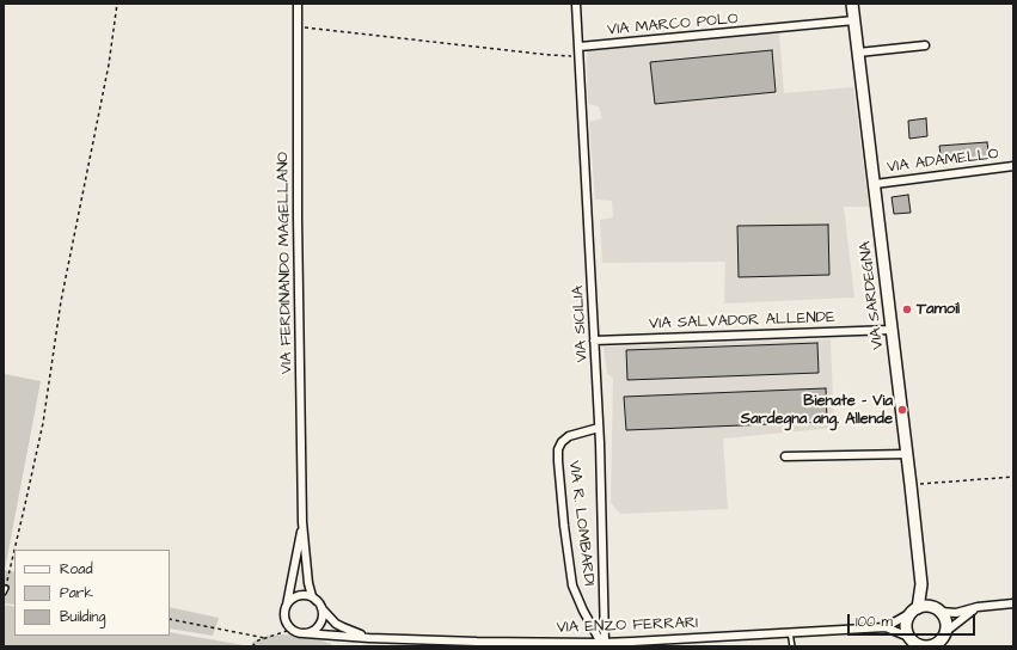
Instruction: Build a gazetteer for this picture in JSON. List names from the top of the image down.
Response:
{
  "streets": {
    "street": [
      "VIA MARCO POLO",
      "VIA ADAMELLO",
      "VIA FERDINANDO MAGELLANO",
      "VIA SARDEGNA",
      "VIA SALVADOR ALLENDE",
      "VIA SICILIA",
      "VIA R. LOMBARDI",
      "VIA ENZO FERRARI"
    ]
  },
  "crossings": [
    ["VIA MARCO POLO", "VIA SARDEGNA"],
    ["VIA MARCO POLO", "VIA SICILIA"],
    ["VIA ADAMELLO", "VIA SARDEGNA"],
    ["VIA FERDINANDO MAGELLANO", "VIA ENZO FERRARI"],
    ["VIA SARDEGNA", "VIA SALVADOR ALLENDE"],
    ["VIA SARDEGNA", "VIA ENZO FERRARI"],
    ["VIA SALVADOR ALLENDE", "VIA SICILIA"],
    ["VIA SICILIA", "VIA R. LOMBARDI"],
    ["VIA SICILIA", "VIA ENZO FERRARI"],
    ["VIA R. LOMBARDI", "VIA ENZO FERRARI"]
  ],
  "places": ["Tamoil", "Bienate - Via Sardegna ang. Allende"],
  "legend": ["Road", "Park", "Building"],
  "scale_bar": "100 m"
}
